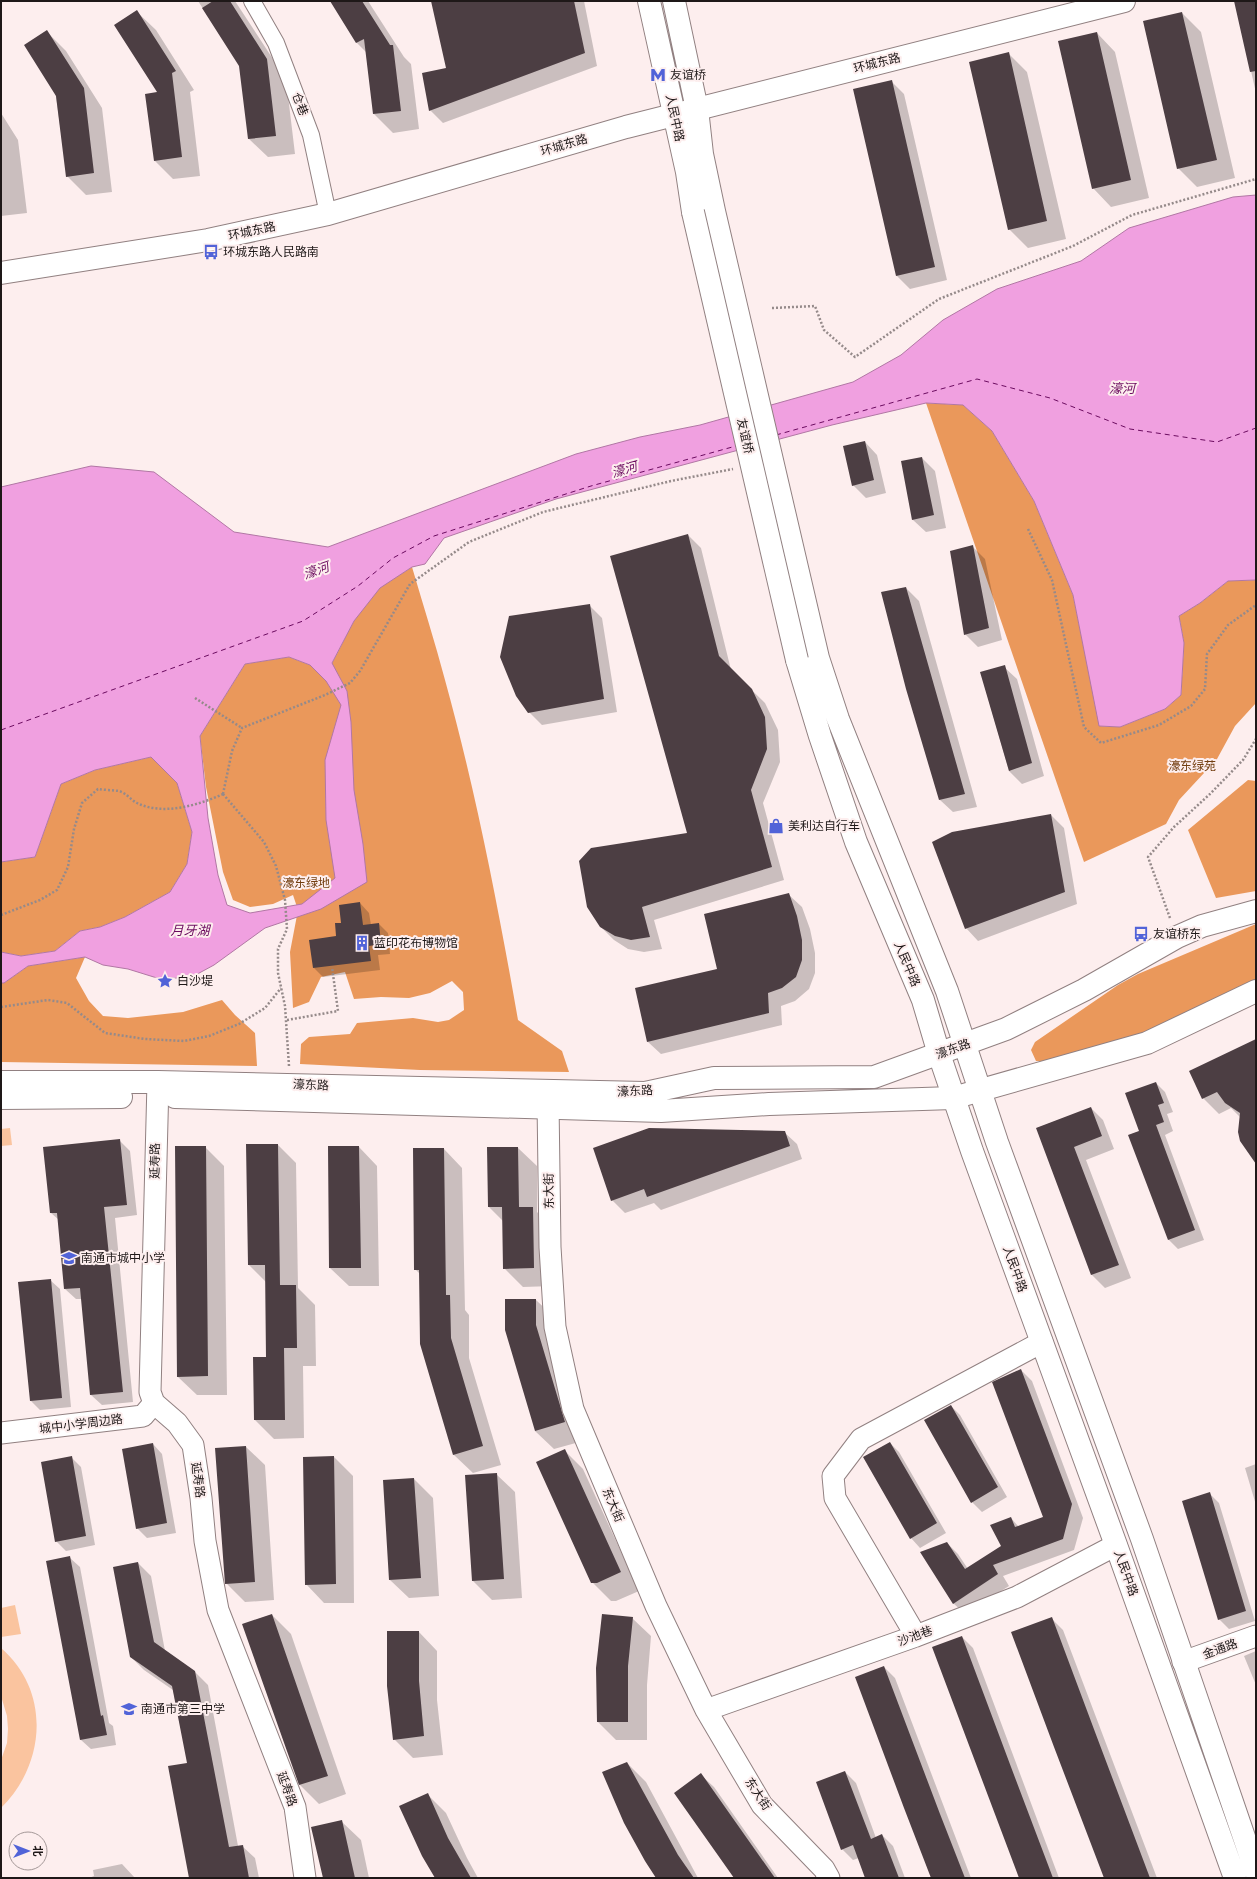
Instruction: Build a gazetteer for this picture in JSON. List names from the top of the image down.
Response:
{
  "streets": {
    "main road": [
      "环城东路",
      "人民中路",
      "友谊桥",
      "濠东路"
    ],
    "street": [
      "仓巷",
      "延寿路",
      "东大街",
      "城中小学周边路",
      "沙池巷",
      "金通路"
    ]
  },
  "crossings": [
    ["环城东路", "仓巷"],
    ["环城东路", "人民中路"],
    ["人民中路", "友谊桥"],
    ["人民中路", "濠东路"],
    ["人民中路", "沙池巷"],
    ["人民中路", "金通路"],
    ["濠东路", "延寿路"],
    ["濠东路", "东大街"],
    ["延寿路", "城中小学周边路"],
    ["东大街", "沙池巷"]
  ],
  "water": ["濠河", "月牙湖"],
  "parks": ["濠东绿苑", "濠东绿地"],
  "places": {
    "metro station": ["友谊桥"],
    "bus stop": ["环城东路人民路南", "友谊桥东"],
    "shop": ["美利达自行车"],
    "building": ["蓝印花布博物馆"],
    "place": ["白沙堤"],
    "school or university": ["南通市城中小学", "南通市第三中学"]
  },
  "north": "right"
}
